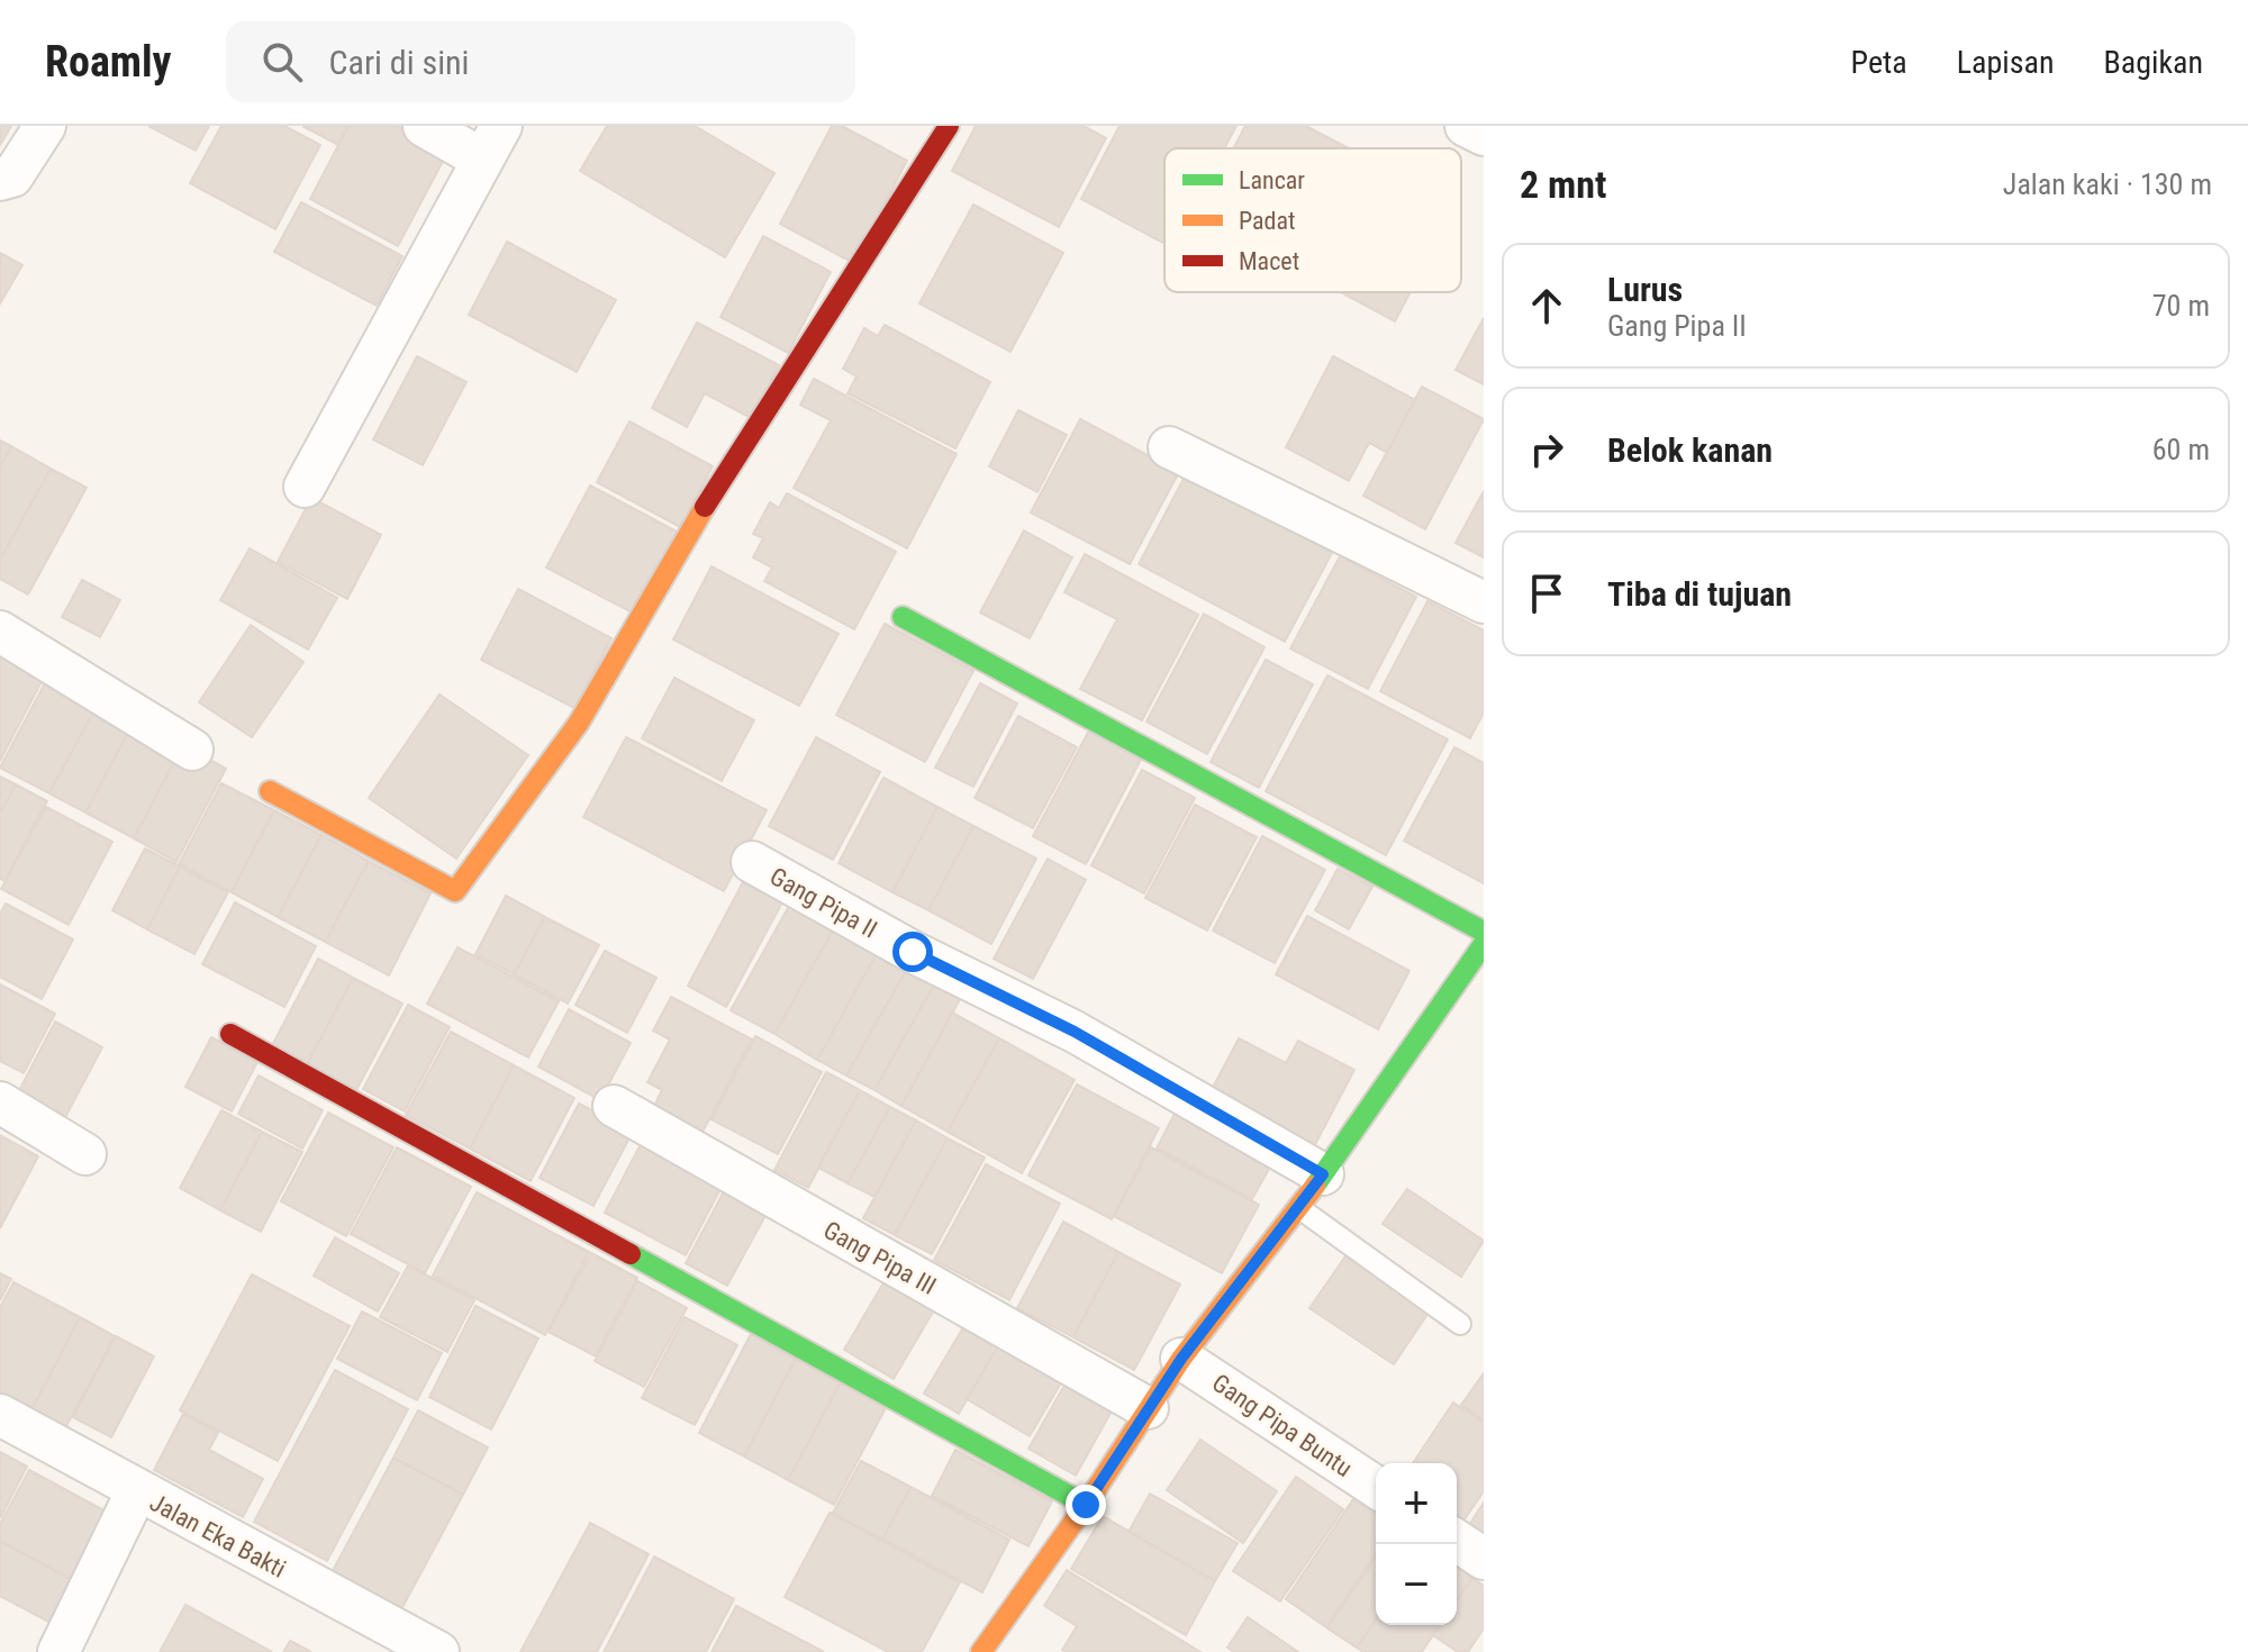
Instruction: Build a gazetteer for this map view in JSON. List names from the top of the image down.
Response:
{
  "streets": {
    "street": [
      "Gang Pipa II",
      "Gang Pipa III",
      "Gang Pipa Buntu",
      "Jalan Eka Bakti"
    ]
  },
  "legend": ["Lancar", "Padat", "Macet"],
  "page": {
    "header": "Roamly",
    "search": "Cari di sini",
    "nav": ["Peta", "Lapisan", "Bagikan"],
    "heading": ["2 mnt", "Jalan kaki · 130 m"],
    "list": [
      ["Lurus", "Gang Pipa II", "70 m"],
      ["Belok kanan", "60 m"],
      "Tiba di tujuan"
    ],
    "map_buttons": ["+", "−"]
  }
}
